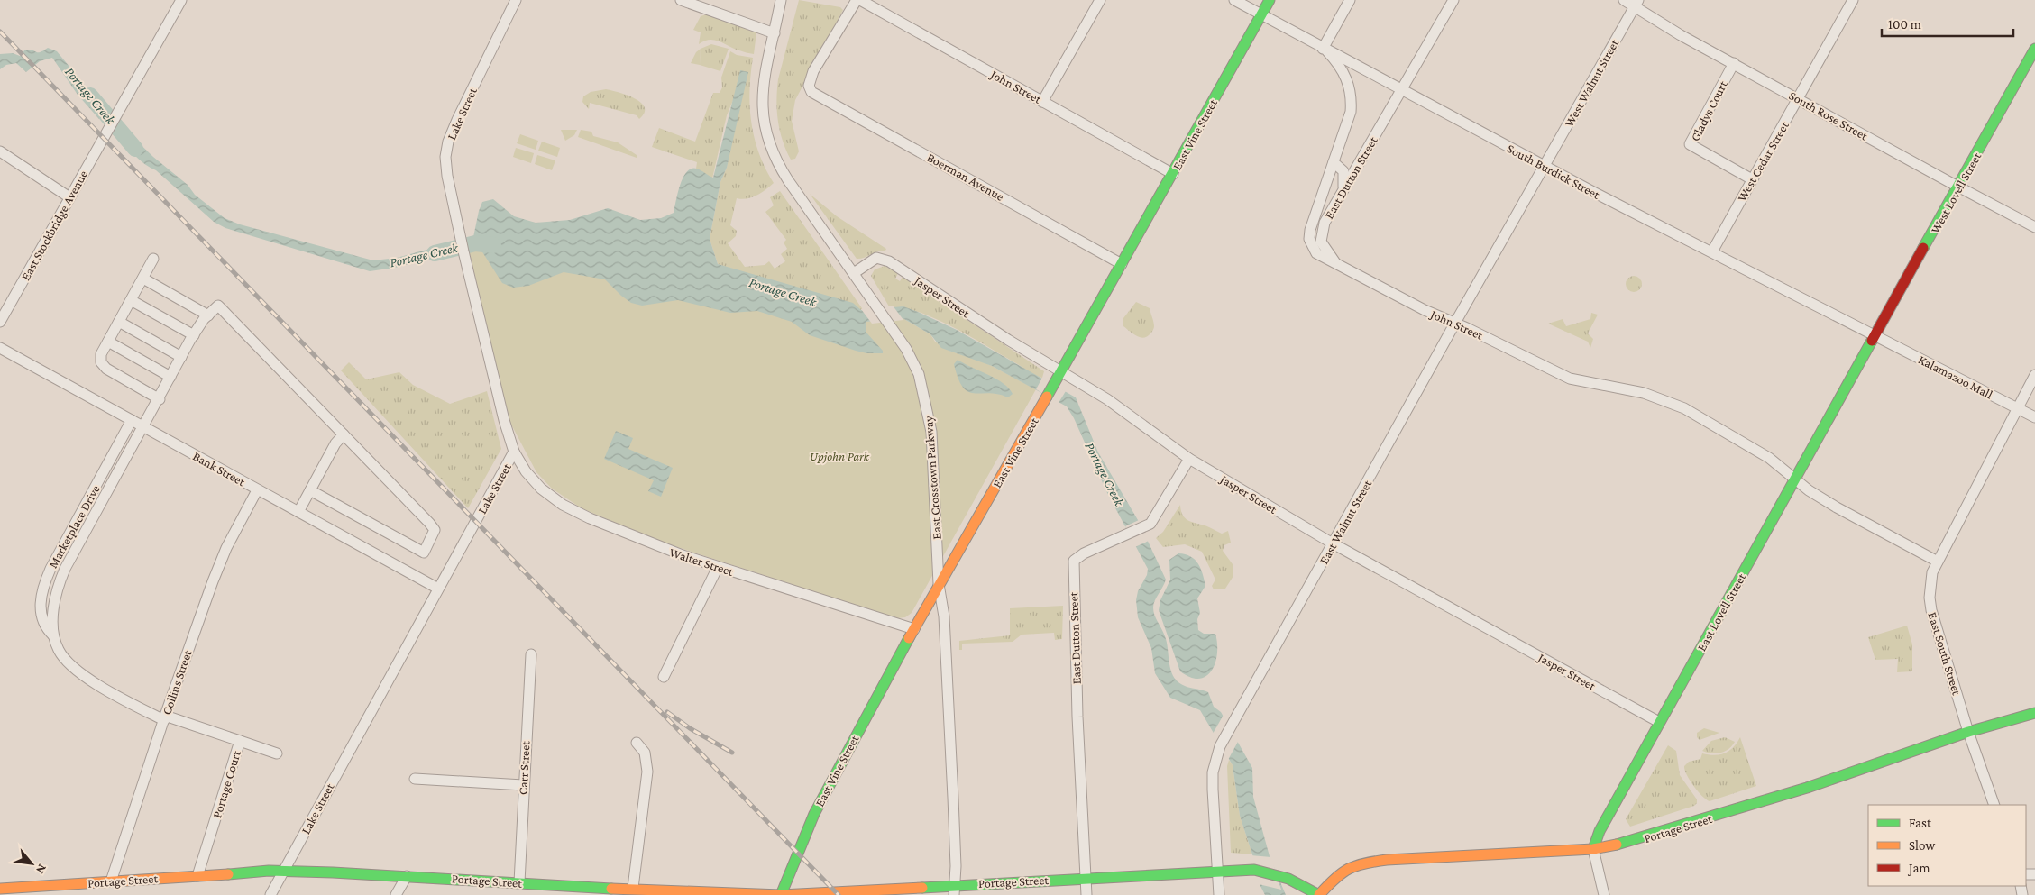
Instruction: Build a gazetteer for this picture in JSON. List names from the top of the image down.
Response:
{
  "streets": {
    "street": [
      "West Walnut Street",
      "John Street",
      "Gladys Court",
      "Lake Street",
      "South Rose Street",
      "East Vine Street",
      "West Cedar Street",
      "South Burdick Street",
      "Boerman Avenue",
      "East Dutton Street",
      "West Lovell Street",
      "East Stockbridge Avenue",
      "Jasper Street",
      "Kalamazoo Mall",
      "Bank Street",
      "East Crosstown Parkway",
      "East Walnut Street",
      "Marketplace Drive",
      "Walter Street",
      "East Lovell Street",
      "East South Street",
      "Collins Street",
      "Carr Street",
      "Portage Court",
      "Portage Street"
    ]
  },
  "crossings": [
    ["West Walnut Street", "South Rose Street"],
    ["West Walnut Street", "South Burdick Street"],
    ["West Walnut Street", "East Walnut Street"],
    ["John Street", "East Vine Street"],
    ["John Street", "South Burdick Street"],
    ["John Street", "East Dutton Street"],
    ["John Street", "East Walnut Street"],
    ["John Street", "East Lovell Street"],
    ["John Street", "East South Street"],
    ["Gladys Court", "South Rose Street"],
    ["Gladys Court", "West Cedar Street"],
    ["Lake Street", "Bank Street"],
    ["Lake Street", "Walter Street"],
    ["Lake Street", "Portage Street"],
    ["South Rose Street", "West Cedar Street"],
    ["South Rose Street", "West Lovell Street"],
    ["East Vine Street", "South Burdick Street"],
    ["East Vine Street", "Boerman Avenue"],
    ["East Vine Street", "Jasper Street"],
    ["East Vine Street", "East Crosstown Parkway"],
    ["East Vine Street", "Walter Street"],
    ["East Vine Street", "Portage Street"],
    ["West Cedar Street", "South Burdick Street"],
    ["South Burdick Street", "East Dutton Street"],
    ["South Burdick Street", "West Lovell Street"],
    ["South Burdick Street", "Kalamazoo Mall"],
    ["South Burdick Street", "East Walnut Street"],
    ["South Burdick Street", "East Lovell Street"],
    ["East Dutton Street", "Jasper Street"],
    ["East Dutton Street", "Portage Street"],
    ["West Lovell Street", "Kalamazoo Mall"],
    ["West Lovell Street", "East Lovell Street"],
    ["Jasper Street", "East Crosstown Parkway"],
    ["Jasper Street", "East Walnut Street"],
    ["Jasper Street", "East Lovell Street"],
    ["Kalamazoo Mall", "East Lovell Street"],
    ["Kalamazoo Mall", "East South Street"],
    ["Bank Street", "Marketplace Drive"],
    ["Bank Street", "Collins Street"],
    ["East Crosstown Parkway", "Portage Street"],
    ["East Walnut Street", "Portage Street"],
    ["Marketplace Drive", "Collins Street"],
    ["Marketplace Drive", "Portage Court"],
    ["East Lovell Street", "Portage Street"],
    ["East South Street", "Portage Street"],
    ["Collins Street", "Portage Court"],
    ["Collins Street", "Portage Street"],
    ["Carr Street", "Portage Street"],
    ["Portage Court", "Portage Street"]
  ],
  "water": ["Portage Creek"],
  "parks": ["Upjohn Park"],
  "legend": ["Fast", "Slow", "Jam"],
  "scale_bar": "100 m",
  "north": "bottom right"
}
